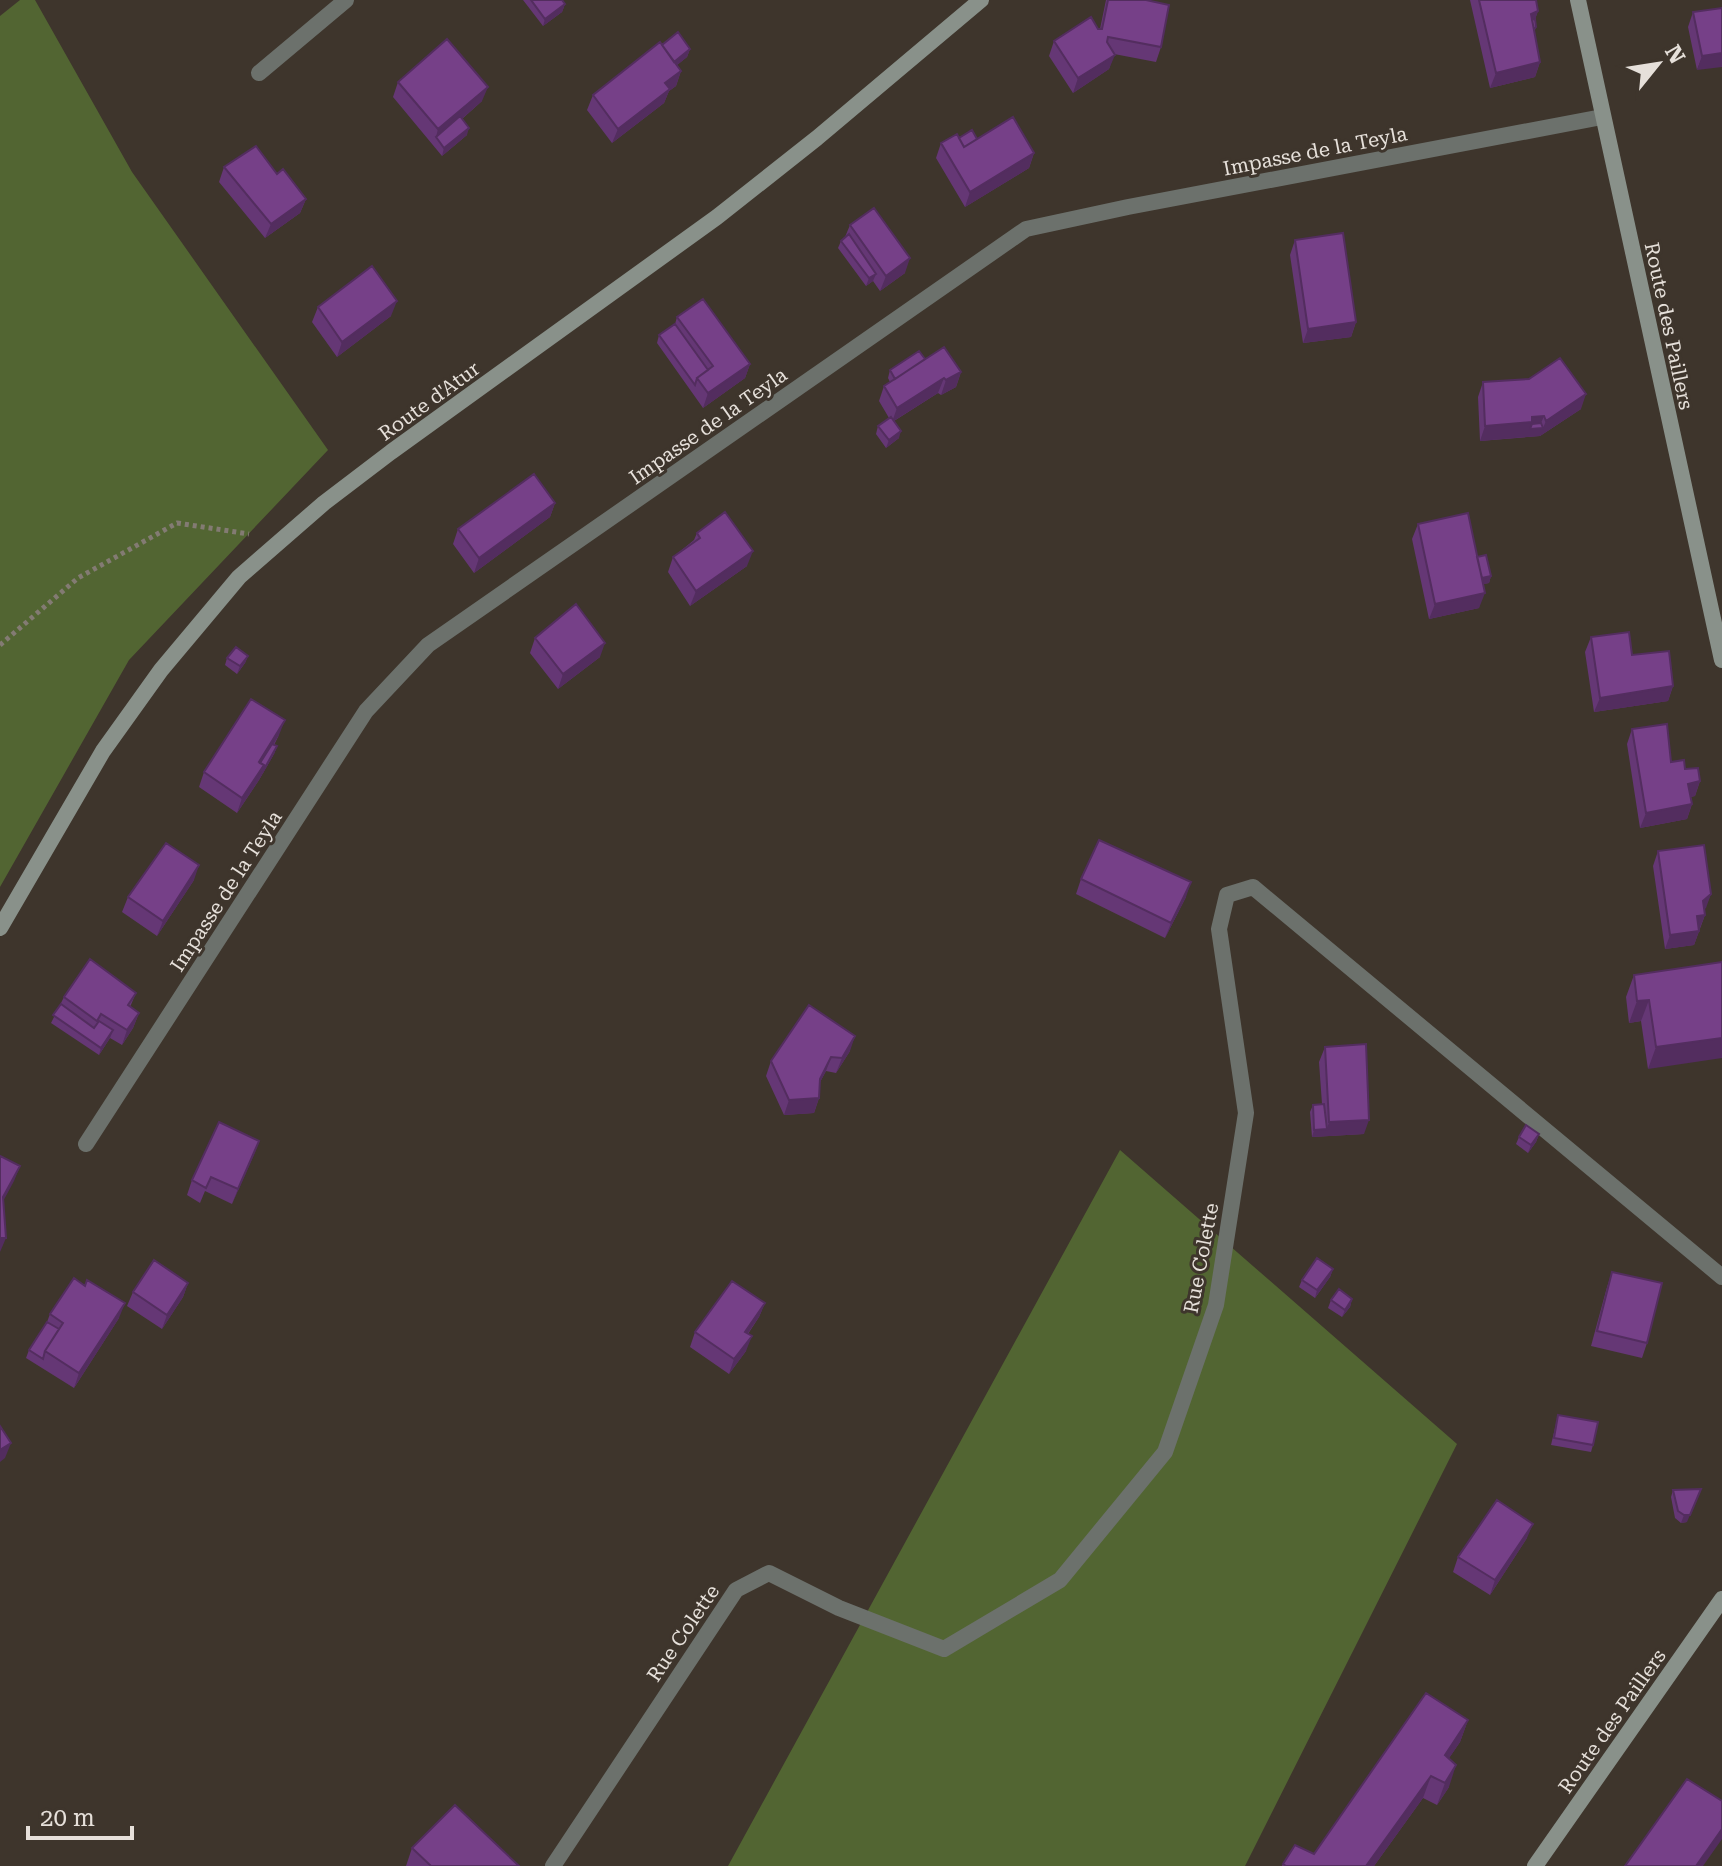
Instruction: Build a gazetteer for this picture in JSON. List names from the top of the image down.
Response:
{
  "streets": {
    "main road": ["Route des Paillers", "Route d'Atur"],
    "street": ["Impasse de la Teyla", "Rue Colette"]
  },
  "crossings": [
    ["Impasse de la Teyla", "Route des Paillers"]
  ],
  "scale_bar": "20 m",
  "north": "top right"
}
